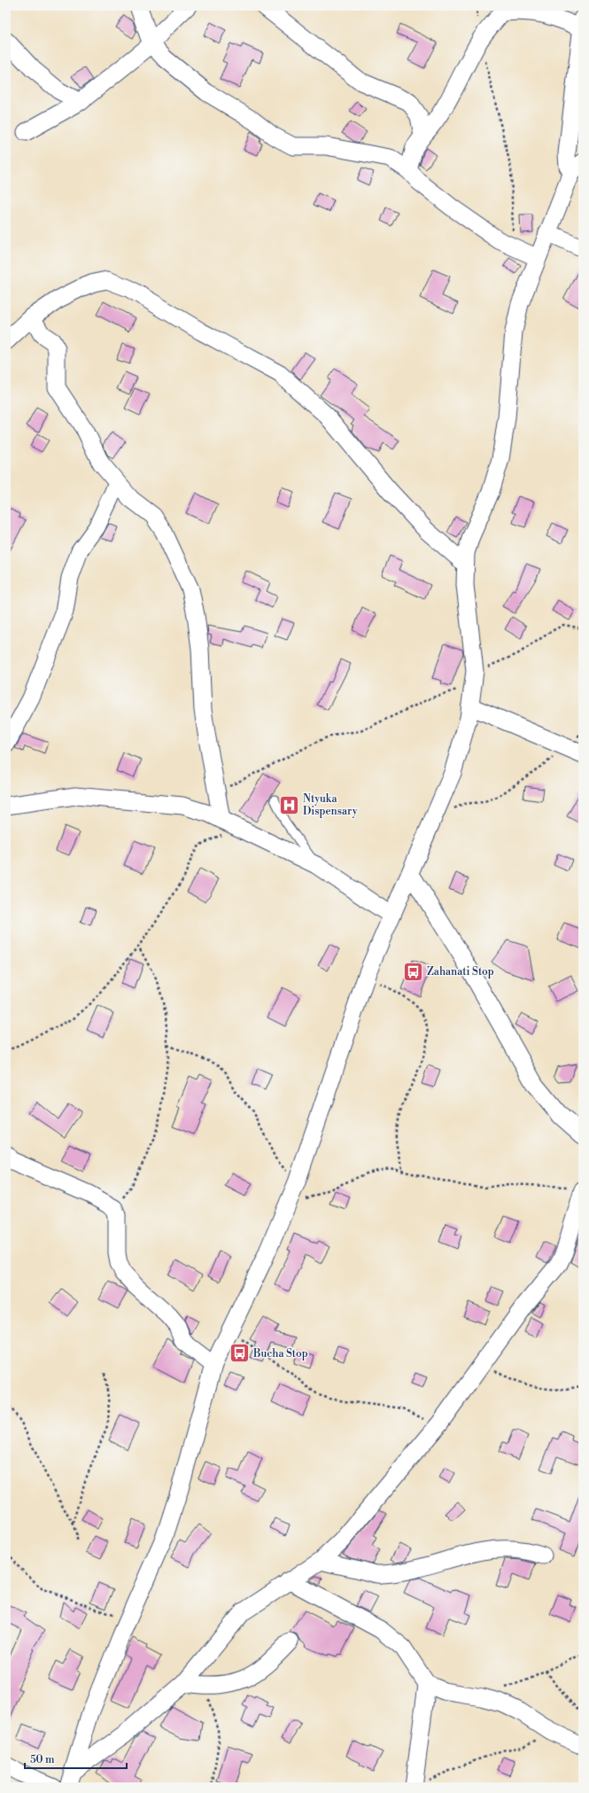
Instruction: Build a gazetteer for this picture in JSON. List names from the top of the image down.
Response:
{
  "places": {
    "hospital": ["Ntyuka Dispensary"],
    "bus stop": ["Zahanati Stop", "Bucha Stop"]
  },
  "scale_bar": "50 m"
}
